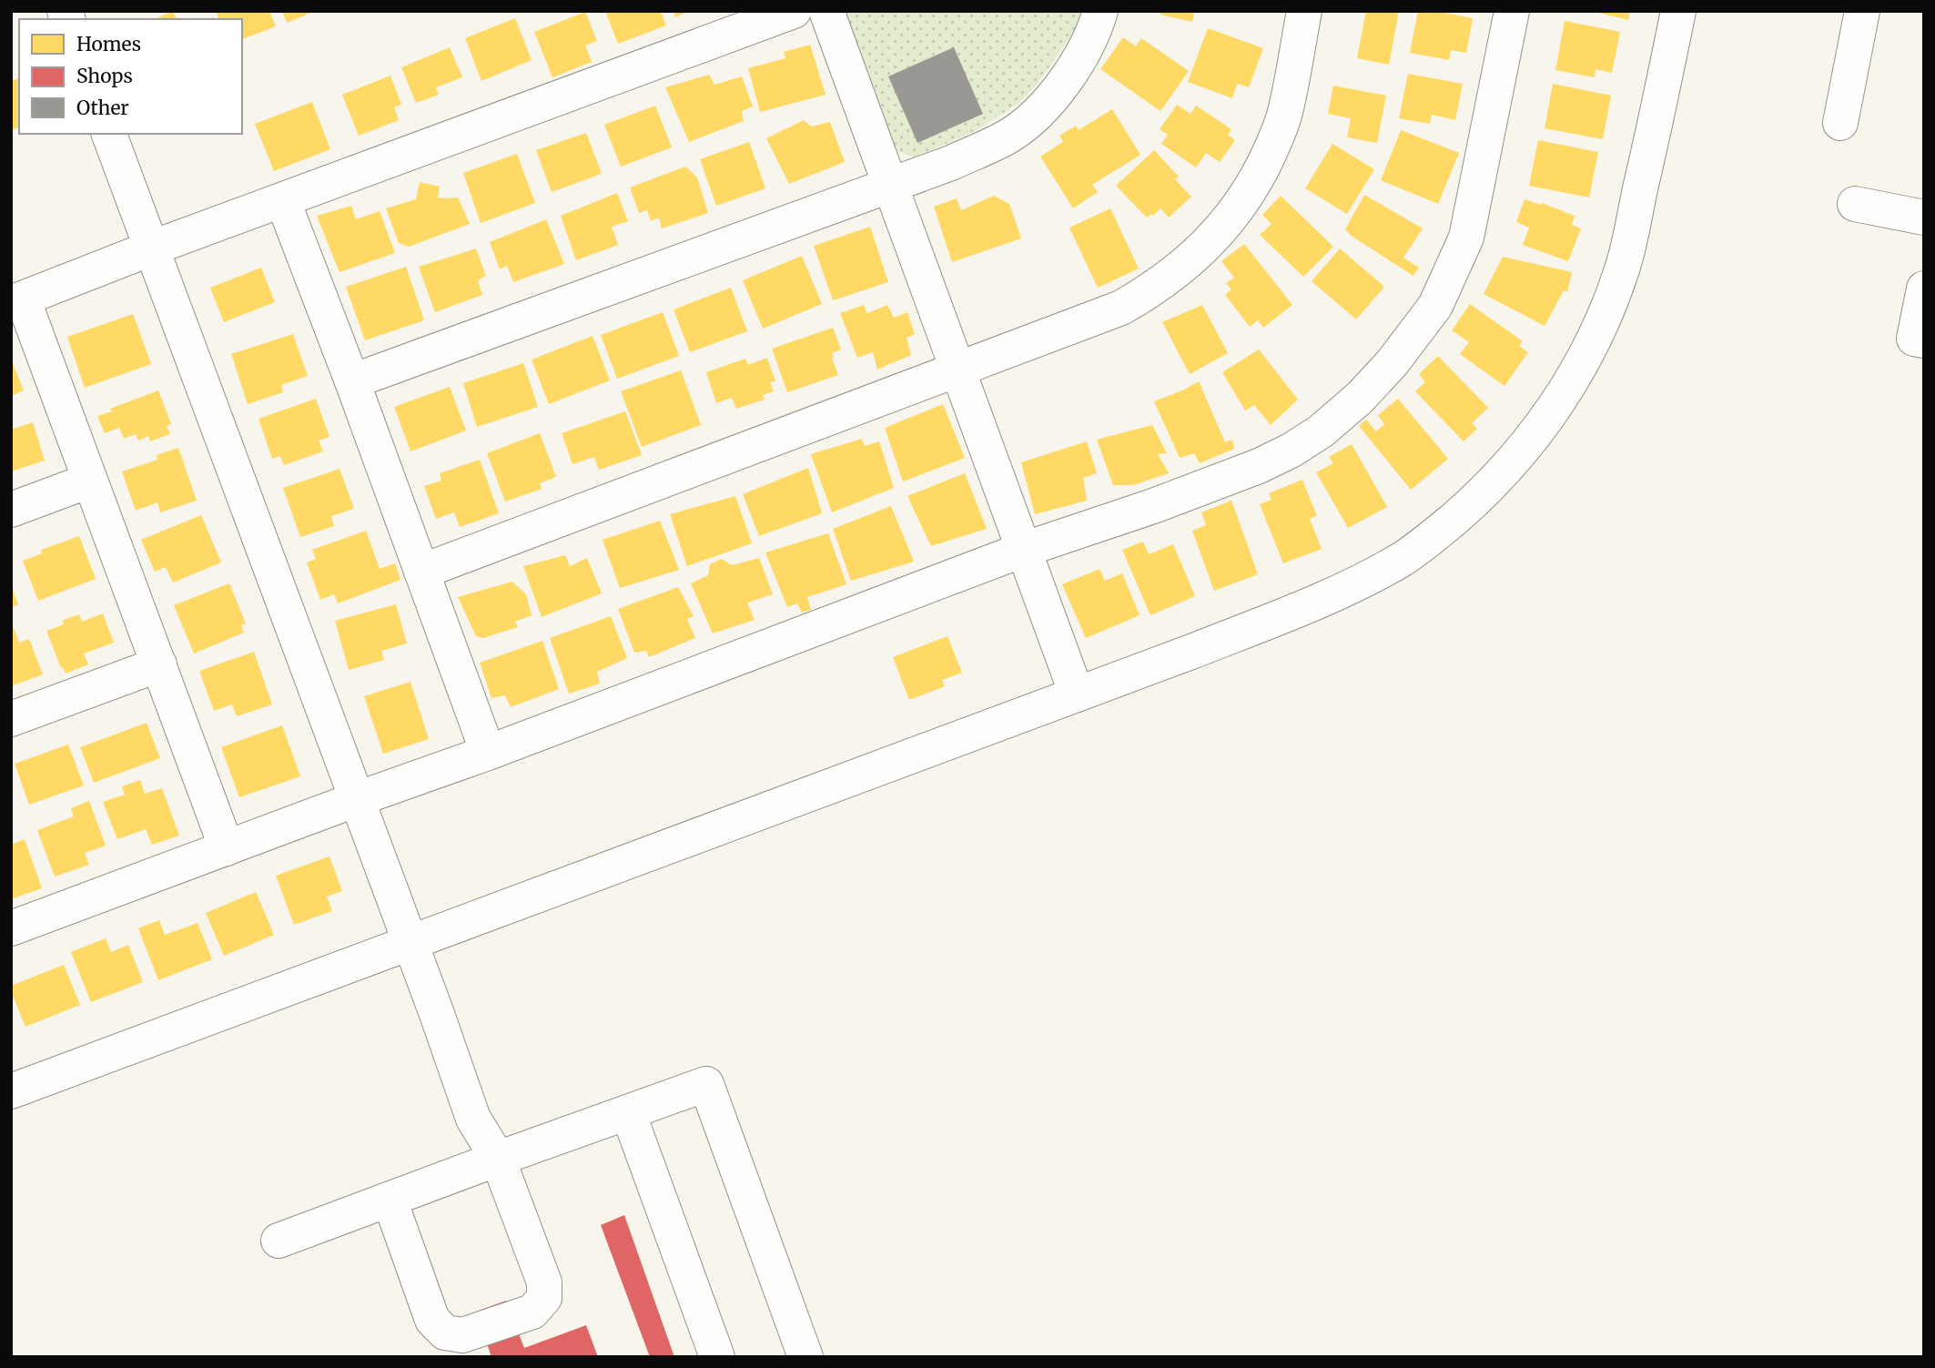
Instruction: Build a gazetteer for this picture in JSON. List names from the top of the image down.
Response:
{
  "legend": ["Homes", "Shops", "Other"]
}
